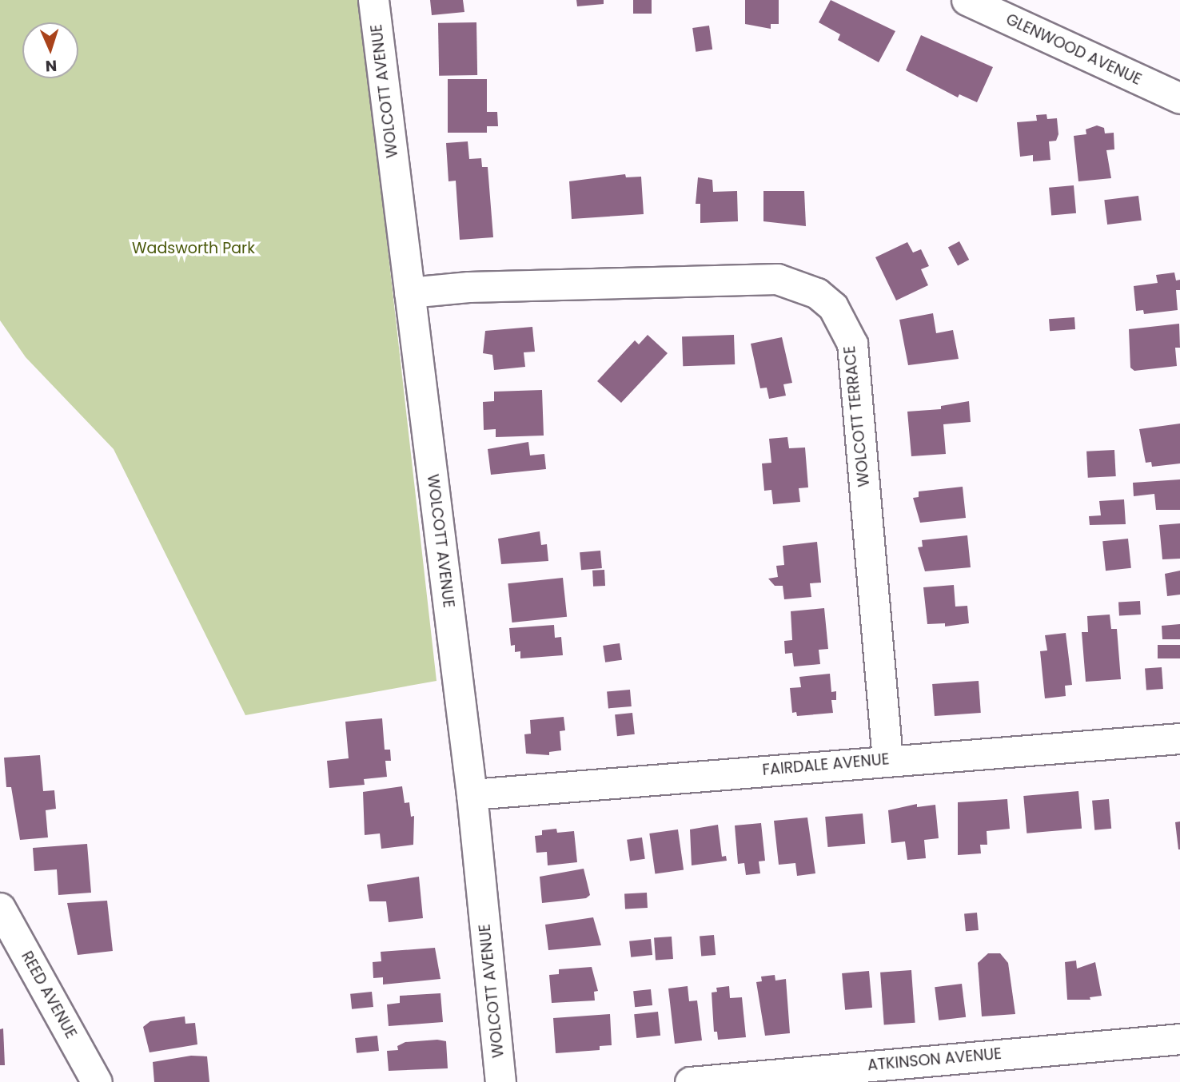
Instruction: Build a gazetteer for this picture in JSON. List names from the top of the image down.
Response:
{
  "streets": {
    "street": [
      "GLENWOOD AVENUE",
      "WOLCOTT AVENUE",
      "WOLCOTT TERRACE",
      "FAIRDALE AVENUE",
      "REED AVENUE",
      "ATKINSON AVENUE"
    ]
  },
  "crossings": [
    ["WOLCOTT AVENUE", "WOLCOTT TERRACE"],
    ["WOLCOTT AVENUE", "FAIRDALE AVENUE"],
    ["WOLCOTT TERRACE", "FAIRDALE AVENUE"]
  ],
  "parks": ["Wadsworth Park"],
  "north": "bottom"
}
